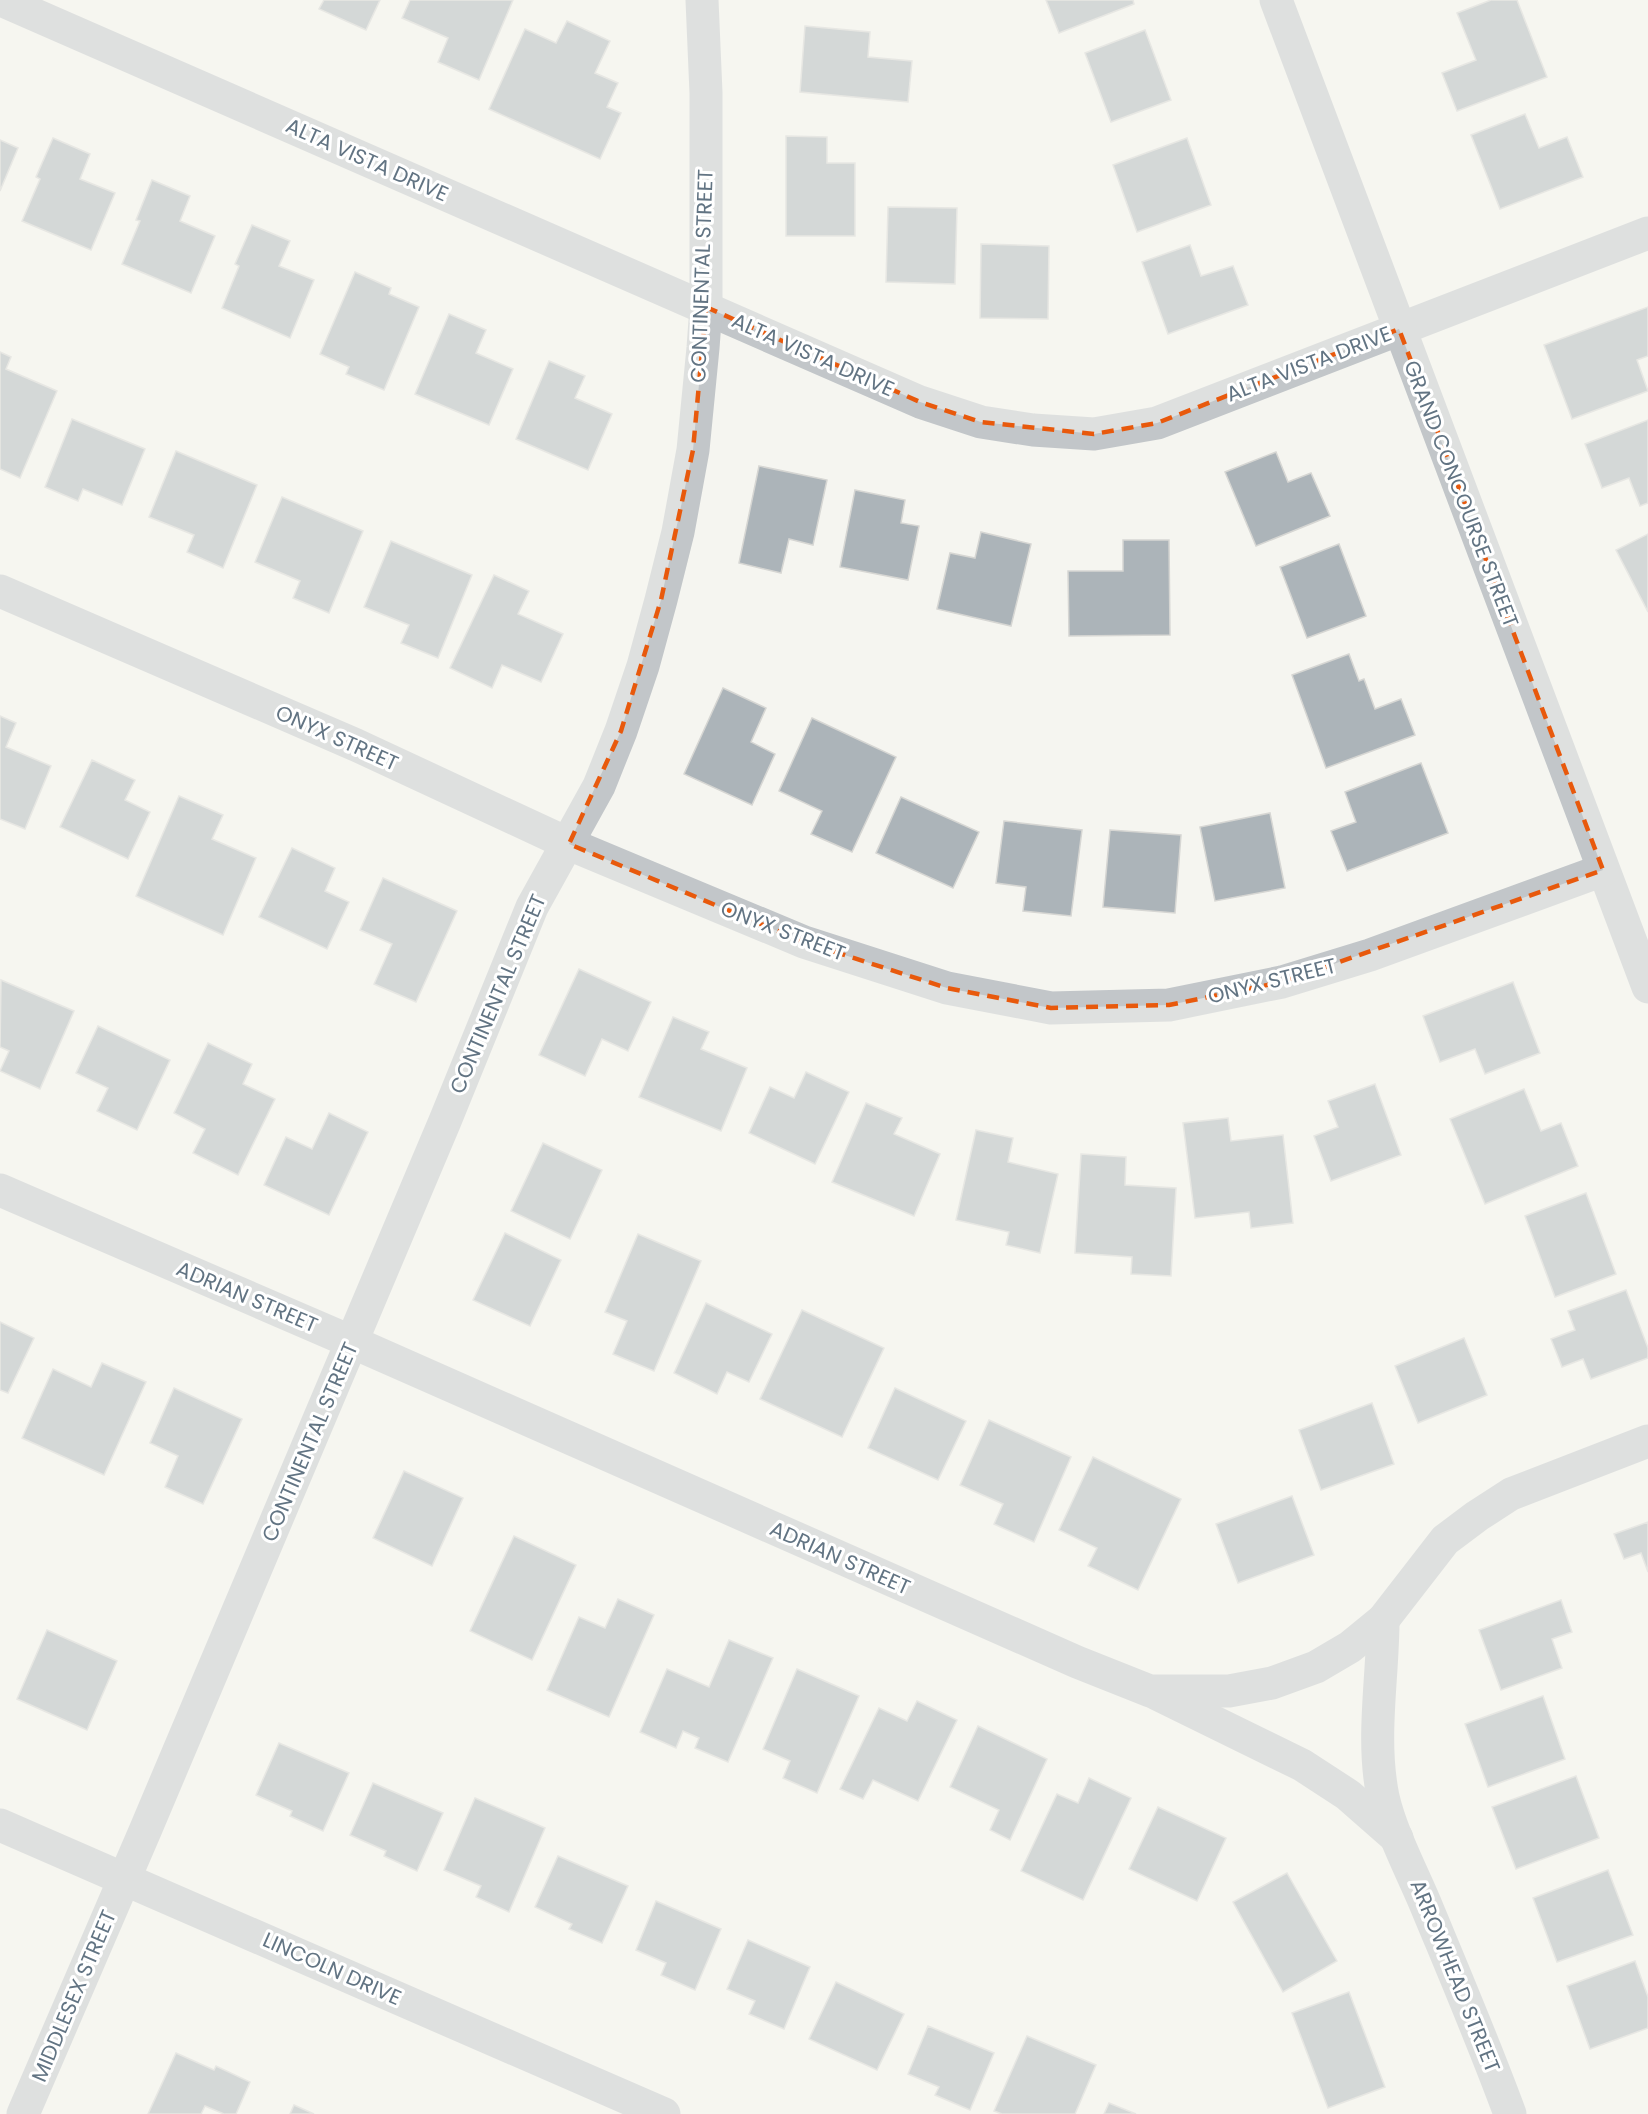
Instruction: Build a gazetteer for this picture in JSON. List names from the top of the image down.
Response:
{
  "streets": {
    "street": [
      "ALTA VISTA DRIVE",
      "CONTINENTAL STREET",
      "GRAND CONCOURSE STREET",
      "ONYX STREET",
      "ADRIAN STREET",
      "LINCOLN DRIVE",
      "ARROWHEAD STREET",
      "MIDDLESEX STREET"
    ]
  },
  "crossings": [
    ["ALTA VISTA DRIVE", "CONTINENTAL STREET"],
    ["ALTA VISTA DRIVE", "GRAND CONCOURSE STREET"],
    ["CONTINENTAL STREET", "ONYX STREET"],
    ["CONTINENTAL STREET", "ADRIAN STREET"],
    ["CONTINENTAL STREET", "LINCOLN DRIVE"],
    ["CONTINENTAL STREET", "MIDDLESEX STREET"],
    ["GRAND CONCOURSE STREET", "ONYX STREET"],
    ["ADRIAN STREET", "ARROWHEAD STREET"],
    ["LINCOLN DRIVE", "MIDDLESEX STREET"]
  ]
}
